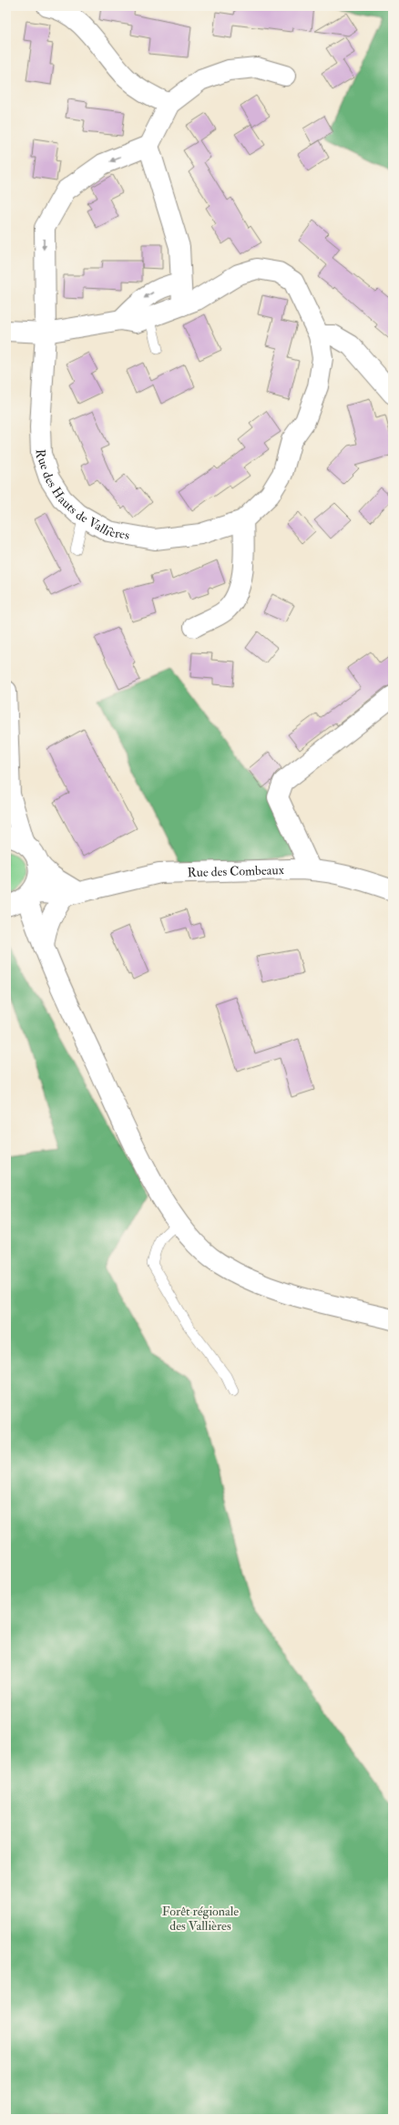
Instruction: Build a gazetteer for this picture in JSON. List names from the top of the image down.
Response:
{
  "streets": {
    "street": ["Rue des Hauts de Vallières", "Rue des Combeaux"]
  },
  "one_way": ["Rue des Hauts de Vallières"],
  "parks": ["Forêt régionale des Vallières"]
}
